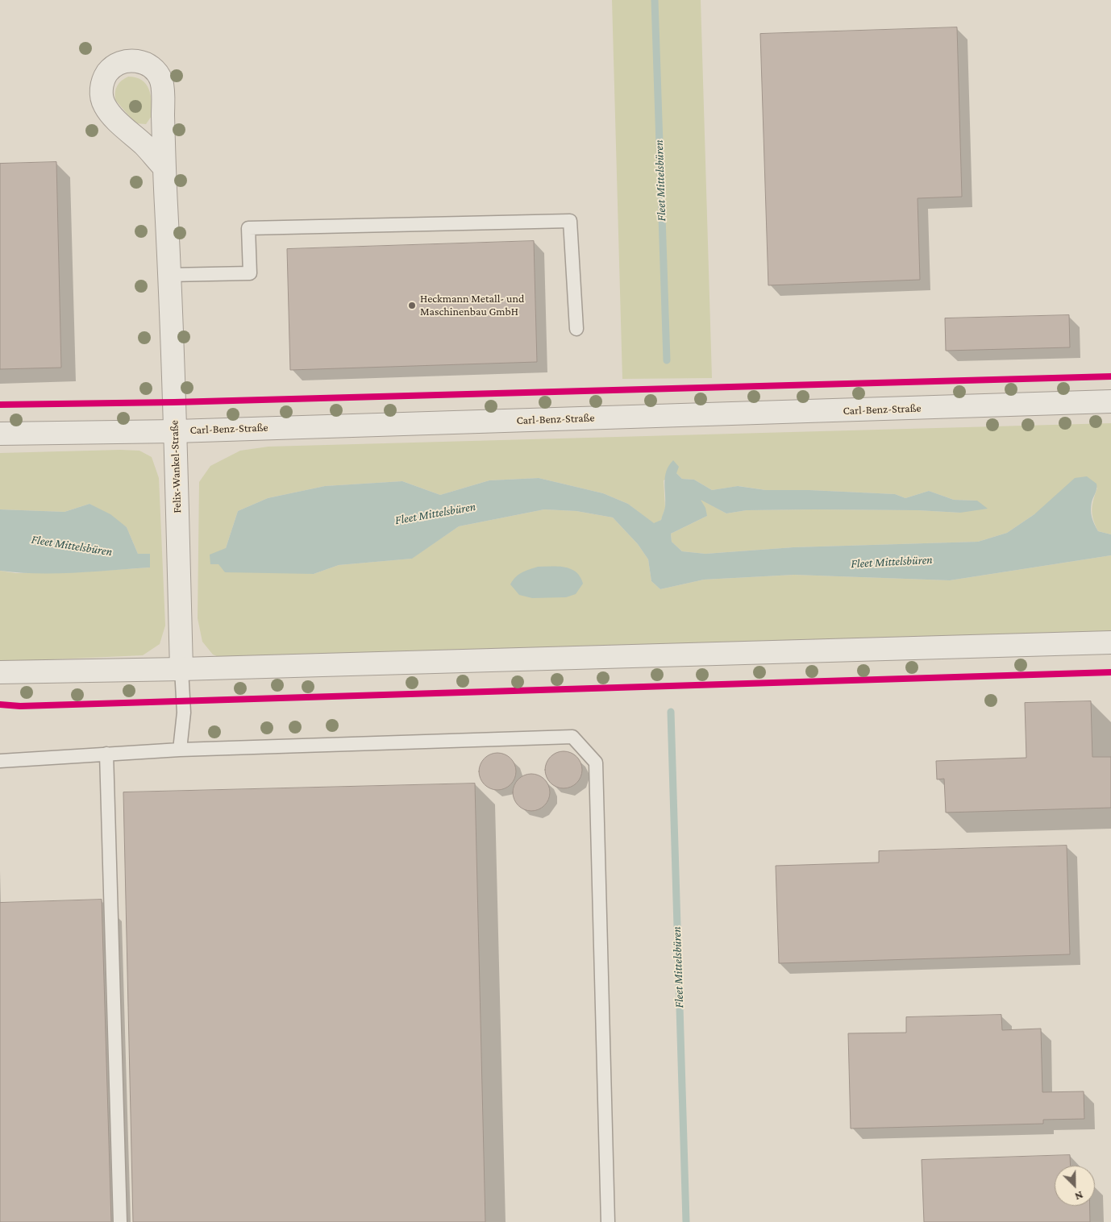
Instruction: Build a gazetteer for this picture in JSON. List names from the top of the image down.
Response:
{
  "streets": {
    "street": ["Carl-Benz-Straße", "Felix-Wankel-Straße"]
  },
  "crossings": [
    ["Carl-Benz-Straße", "Felix-Wankel-Straße"]
  ],
  "water": ["Fleet Mittelsbüren"],
  "places": ["Heckmann Metall- und Maschinenbau GmbH"],
  "north": "bottom right"
}
